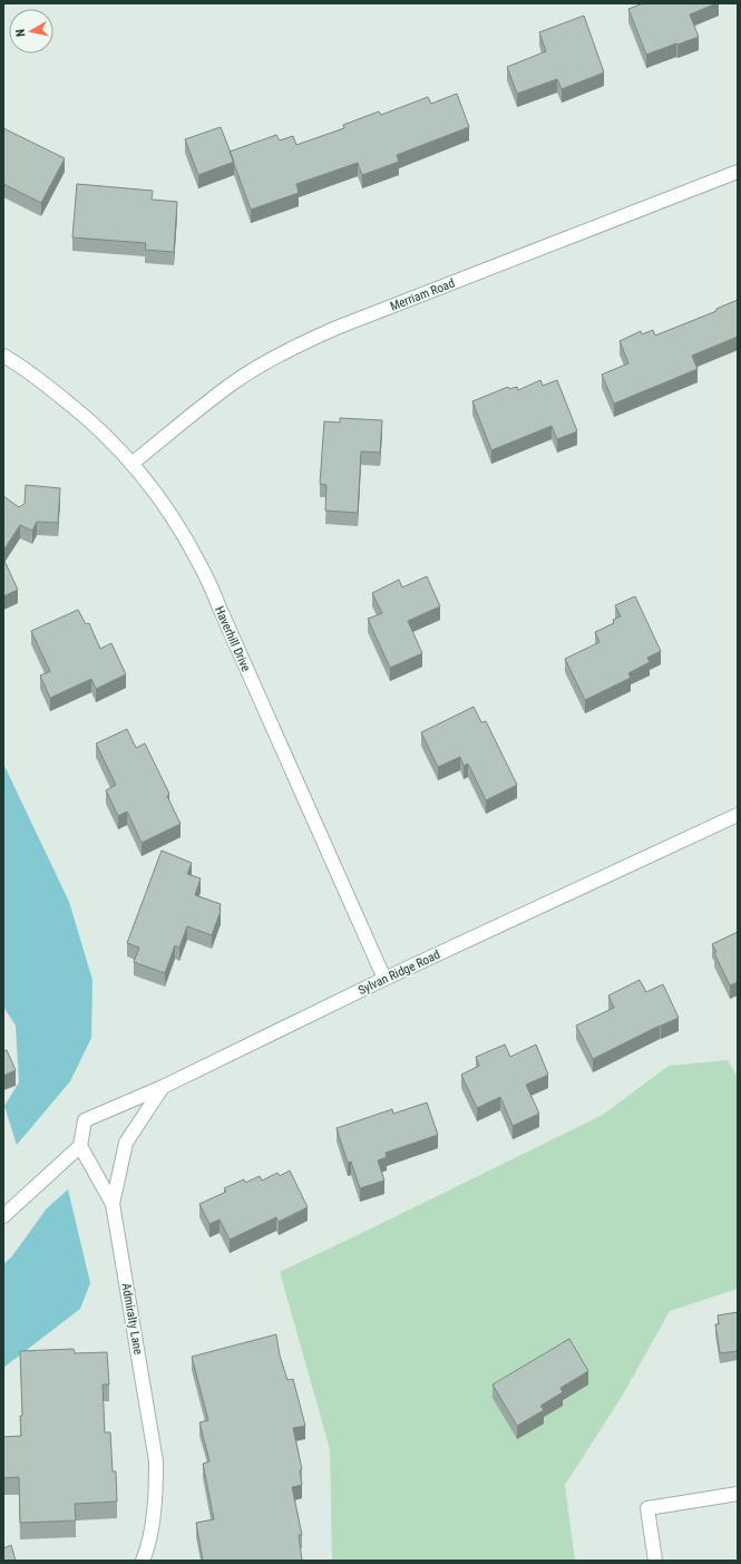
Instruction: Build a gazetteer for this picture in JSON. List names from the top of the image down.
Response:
{
  "streets": {
    "street": [
      "Merriam Road",
      "Haverhill Drive",
      "Sylvan Ridge Road",
      "Admiralty Lane"
    ]
  },
  "crossings": [
    ["Merriam Road", "Haverhill Drive"],
    ["Haverhill Drive", "Sylvan Ridge Road"],
    ["Sylvan Ridge Road", "Admiralty Lane"]
  ],
  "north": "left"
}
